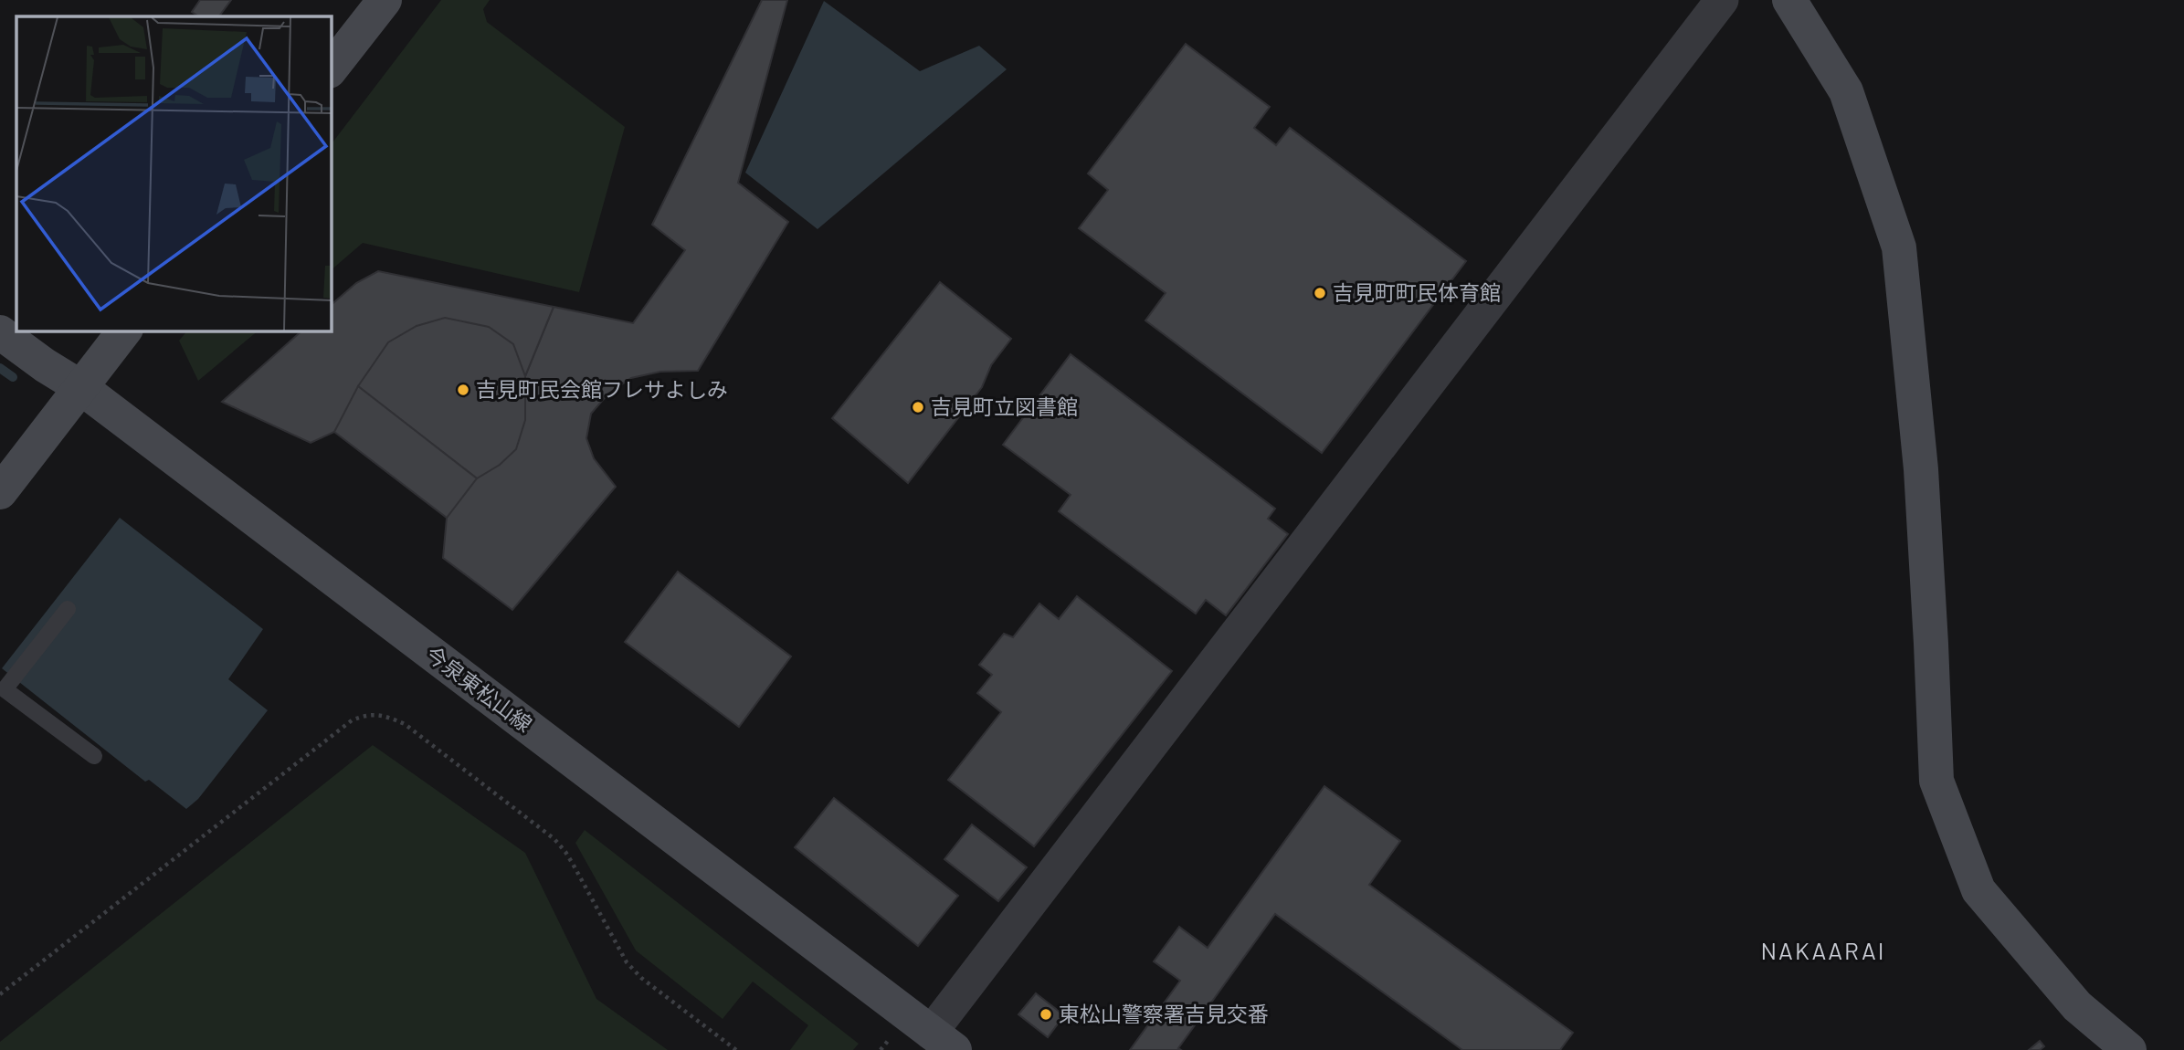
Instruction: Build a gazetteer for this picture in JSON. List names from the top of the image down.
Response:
{
  "streets": {
    "street": ["今泉東松山線"]
  },
  "districts": ["NAKAARAI"],
  "places": [
    "吉見町町民体育館",
    "吉見町民会館フレサよしみ",
    "吉見町立図書館",
    "東松山警察署吉見交番"
  ]
}
